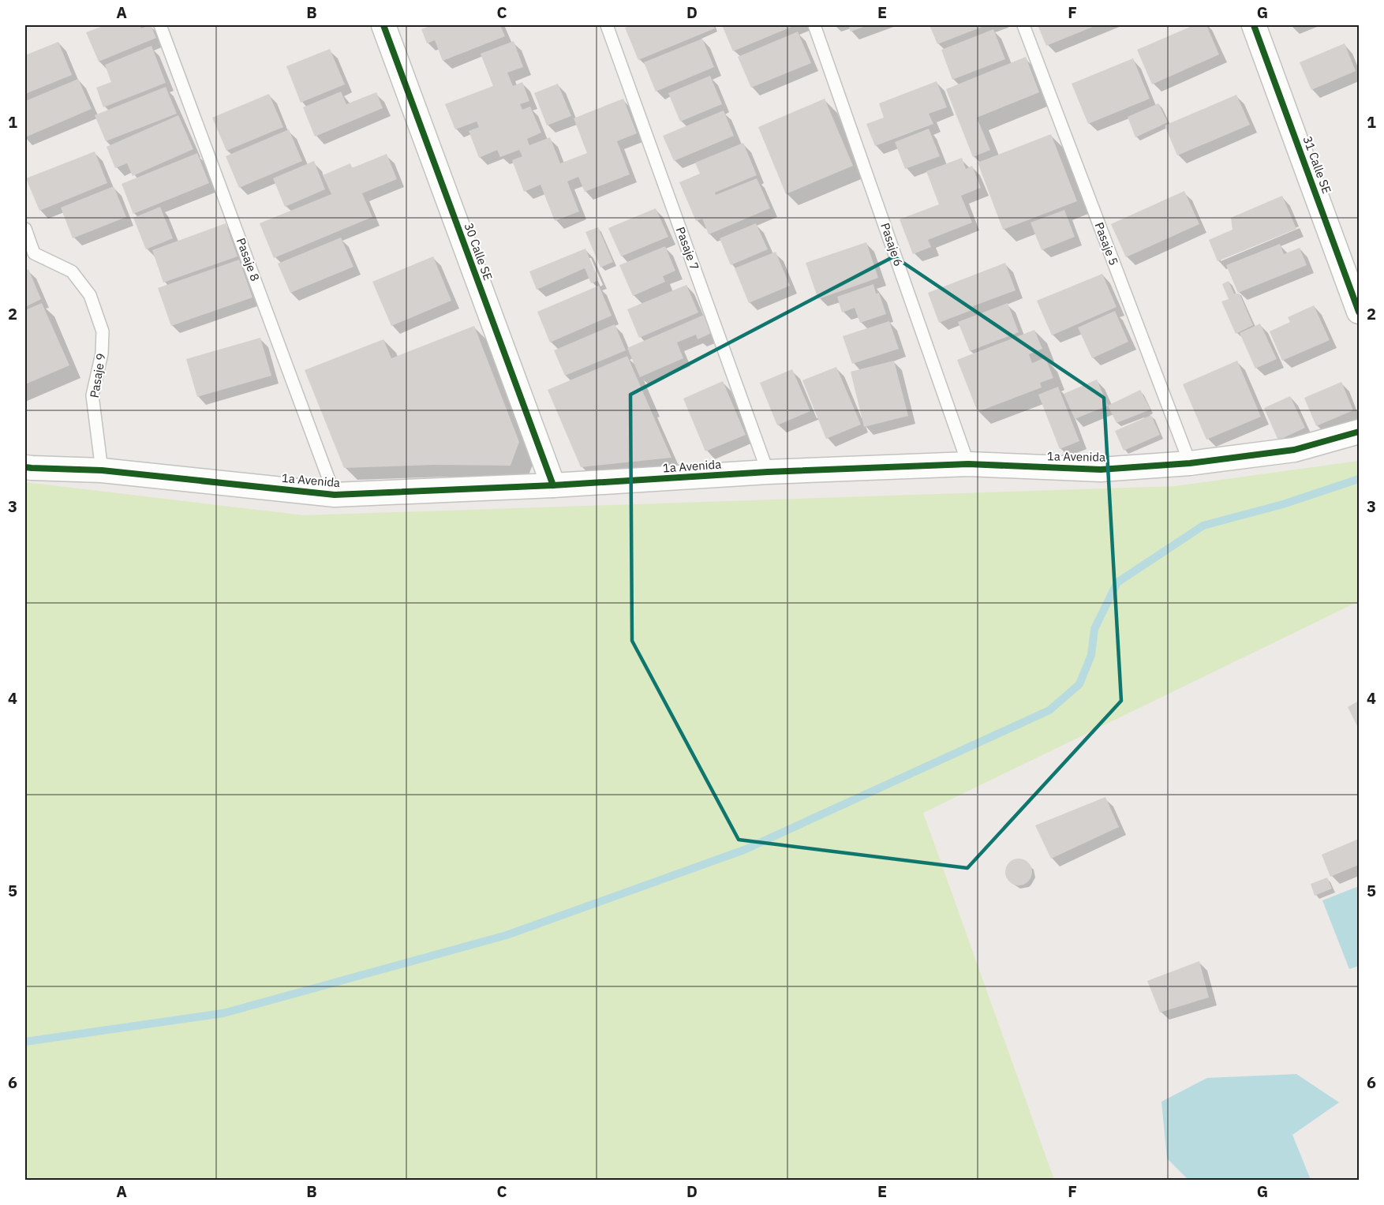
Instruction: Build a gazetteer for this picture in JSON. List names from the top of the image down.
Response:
{
  "streets": {
    "street": ["31 Calle SE", "30 Calle SE", "1a Avenida"],
    "lane": [
      "Pasaje 5",
      "Pasaje 6",
      "Pasaje 7",
      "Pasaje 8",
      "Pasaje 9"
    ]
  },
  "crossings": [
    ["Pasaje 5", "1a Avenida"],
    ["Pasaje 6", "1a Avenida"],
    ["Pasaje 7", "1a Avenida"],
    ["30 Calle SE", "1a Avenida"],
    ["Pasaje 8", "1a Avenida"],
    ["Pasaje 9", "1a Avenida"]
  ],
  "grid": {
    "columns": [
      "A",
      "B",
      "C",
      "D",
      "E",
      "F",
      "G"
    ],
    "rows": [
      "1",
      "2",
      "3",
      "4",
      "5",
      "6"
    ]
  }
}
